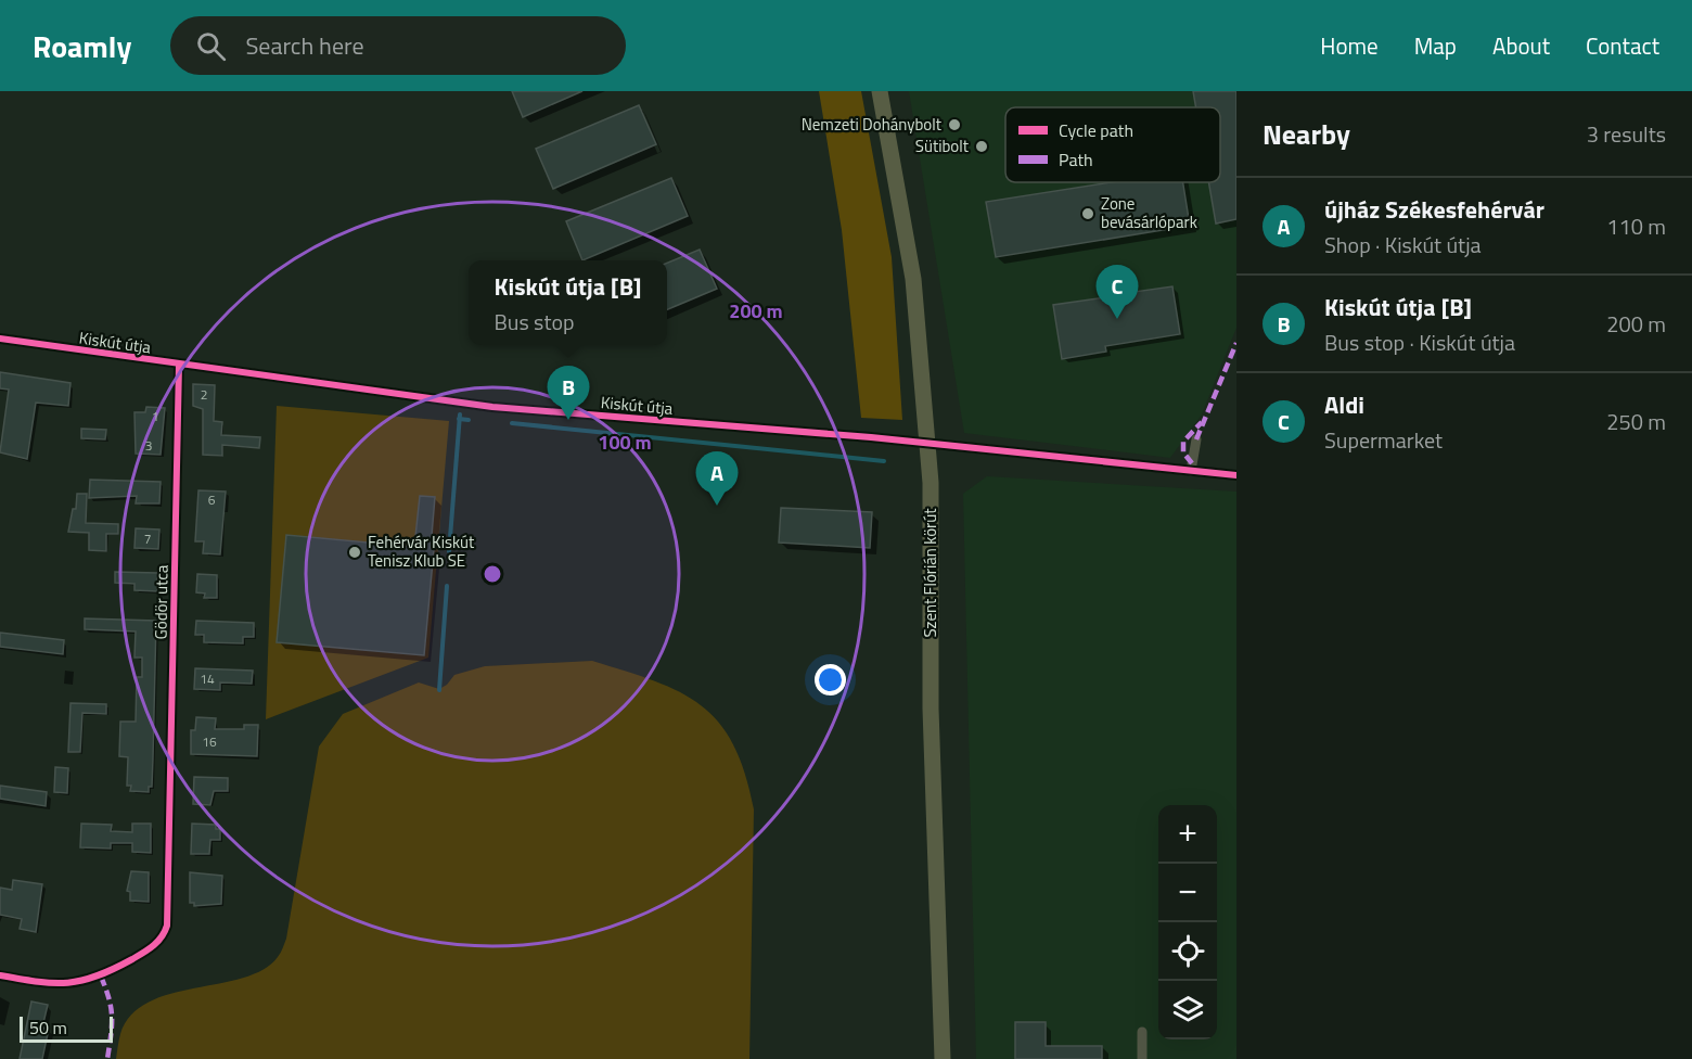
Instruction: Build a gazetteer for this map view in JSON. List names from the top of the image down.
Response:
{
  "streets": {
    "main road": ["Szent Flórián körút"],
    "street": ["Kiskút útja", "Gödör utca"]
  },
  "crossings": [
    ["Kiskút útja", "Szent Flórián körút"],
    ["Kiskút útja", "Gödör utca"]
  ],
  "places": [
    "Nemzeti Dohánybolt",
    "Sütibolt",
    "Zone bevásárlópark",
    "Fehérvár Kiskút Tenisz Klub SE"
  ],
  "house_numbers": [
    "2",
    "1",
    "3",
    "6",
    "7",
    "14",
    "16"
  ],
  "legend": ["Cycle path", "Path"],
  "scale_bar": "50 m",
  "page": {
    "header": "Roamly",
    "search": "Search here",
    "nav": [
      "Home",
      "Map",
      "About",
      "Contact"
    ],
    "heading": ["Nearby", "3 results"],
    "list": [
      {
        "mark": "A",
        "name": "újház Székesfehérvár",
        "note": "Shop · Kiskút útja",
        "value": "110 m"
      },
      {
        "mark": "B",
        "name": "Kiskút útja [B]",
        "note": "Bus stop · Kiskút útja",
        "value": "200 m"
      },
      {
        "mark": "C",
        "name": "Aldi",
        "note": "Supermarket",
        "value": "250 m"
      }
    ],
    "popup": ["Kiskút útja [B]", "Bus stop"],
    "pins": ["C", "B", "A"],
    "map_buttons": ["+", "−"],
    "scale": "50 m"
  },
  "rings": ["200 m", "100 m"]
}
